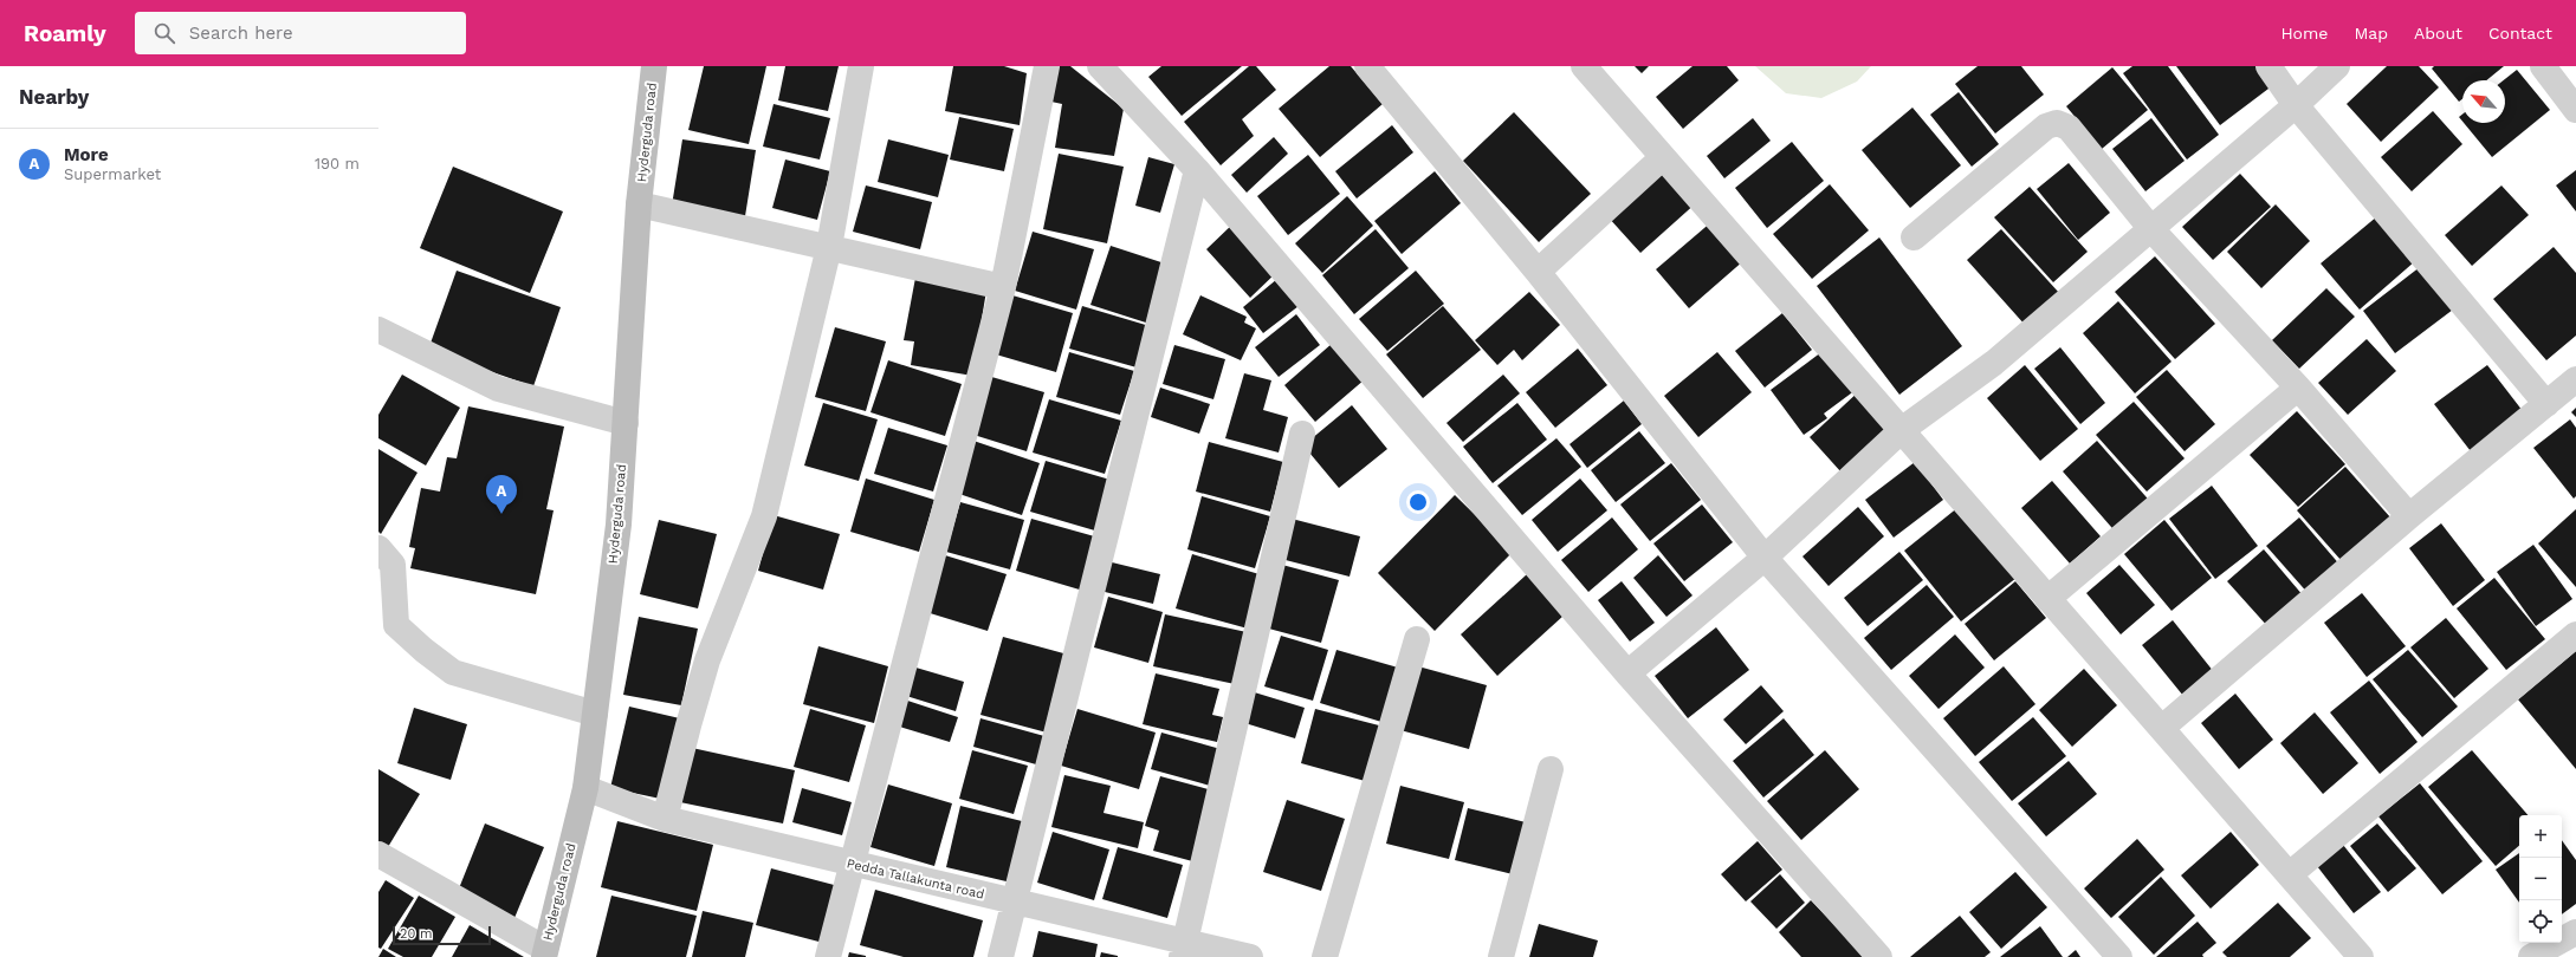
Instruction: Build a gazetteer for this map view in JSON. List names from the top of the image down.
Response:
{
  "streets": {
    "street": ["Hyderguda road", "Pedda Tallakunta road"]
  },
  "crossings": [
    ["Hyderguda road", "Pedda Tallakunta road"]
  ],
  "scale_bar": "20 m",
  "north": "top left",
  "page": {
    "header": "Roamly",
    "search": "Search here",
    "nav": [
      "Home",
      "Map",
      "About",
      "Contact"
    ],
    "heading": "Nearby",
    "list": [
      {
        "mark": "A",
        "name": "More",
        "note": "Supermarket",
        "value": "190 m"
      }
    ],
    "pins": "A",
    "map_buttons": ["+", "−"],
    "scale": "20 m"
  }
}
